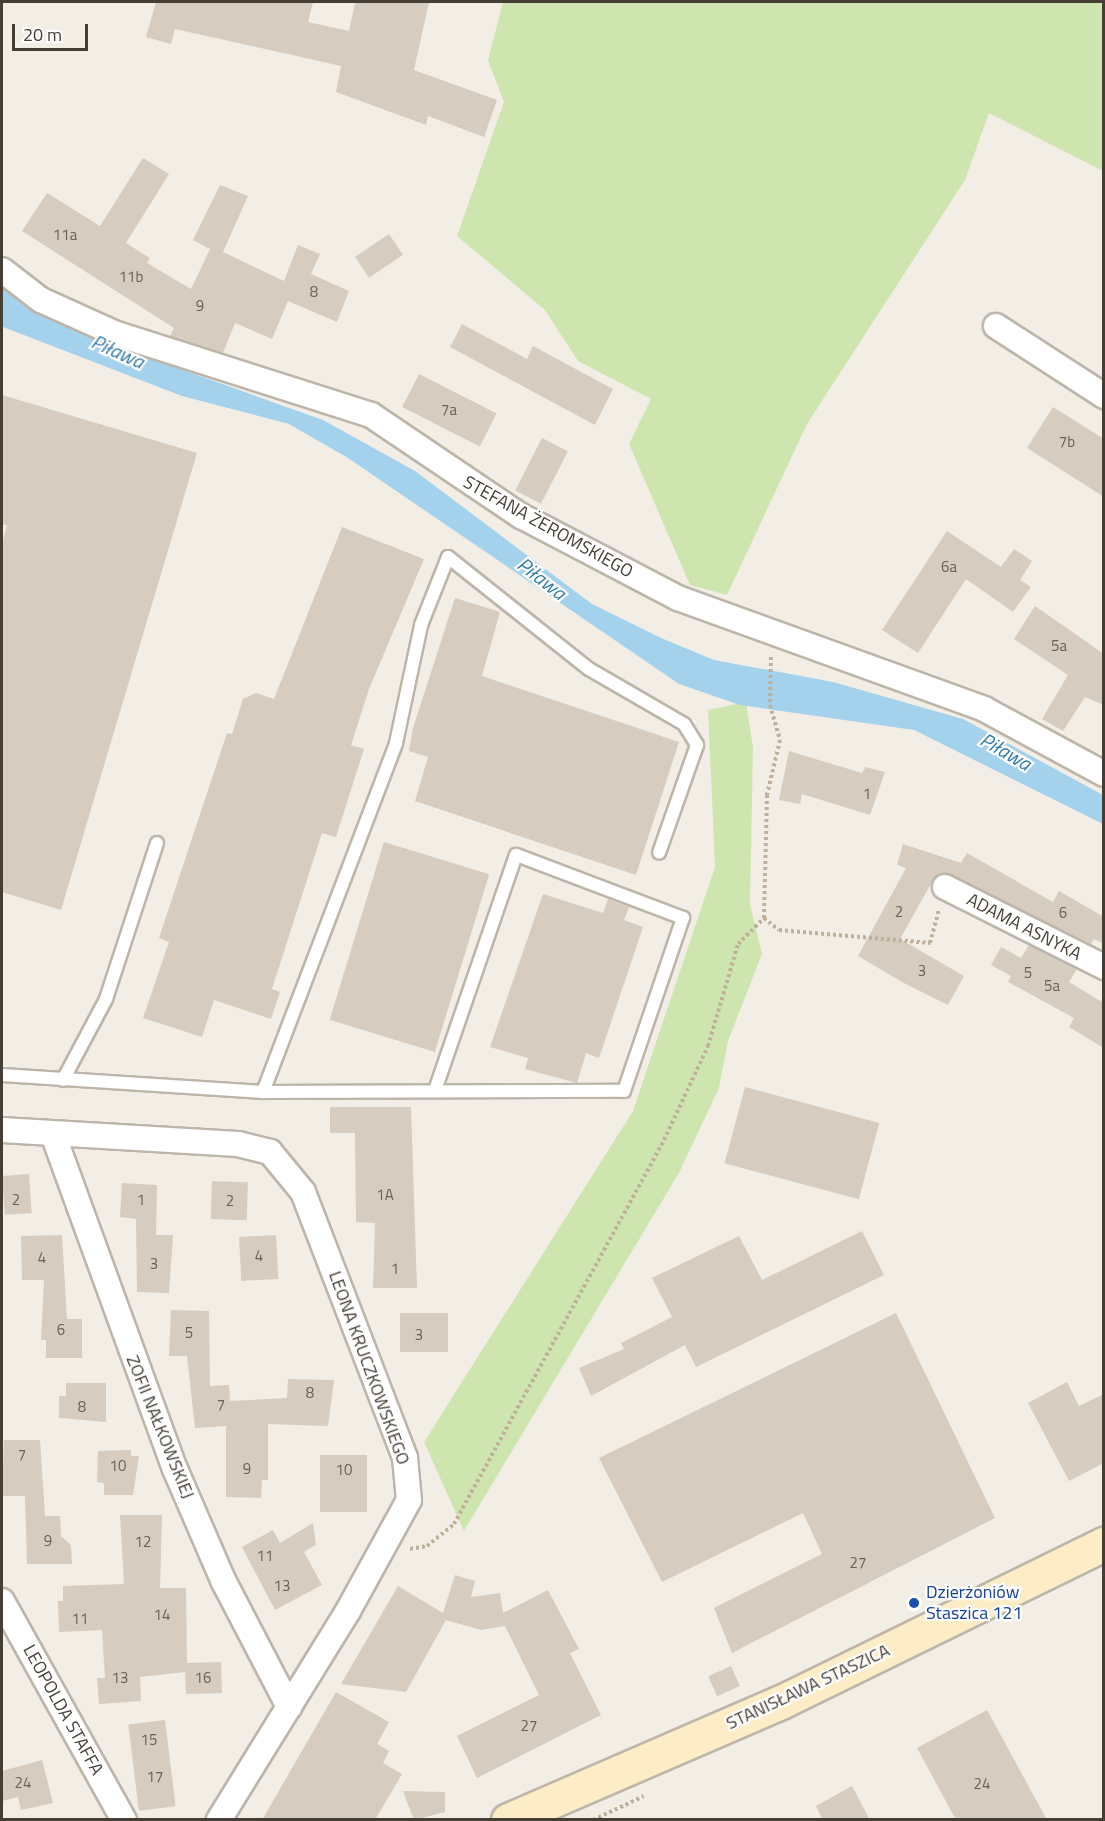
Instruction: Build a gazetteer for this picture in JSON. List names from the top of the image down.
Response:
{
  "streets": {
    "main road": ["STANISŁAWA STASZICA"],
    "street": [
      "STEFANA ŻEROMSKIEGO",
      "ADAMA ASNYKA",
      "LEONA KRUCZKOWSKIEGO",
      "ZOFII NAŁKOWSKIEJ",
      "LEOPOLDA STAFFA"
    ]
  },
  "crossings": [
    ["LEONA KRUCZKOWSKIEGO", "ZOFII NAŁKOWSKIEJ"]
  ],
  "water": ["Piława"],
  "places": ["Dzierżoniów Staszica 121"],
  "house_numbers": [
    "11a",
    "11b",
    "8",
    "9",
    "7a",
    "7b",
    "6a",
    "5a",
    "1",
    "2",
    "6",
    "3",
    "5",
    "5a",
    "1A",
    "2",
    "1",
    "2",
    "4",
    "4",
    "3",
    "1",
    "6",
    "5",
    "3",
    "8",
    "7",
    "8",
    "7",
    "10",
    "9",
    "10",
    "9",
    "12",
    "11",
    "27",
    "13",
    "14",
    "11",
    "13",
    "16",
    "27",
    "15",
    "17",
    "24",
    "24"
  ],
  "scale_bar": "20 m"
}
